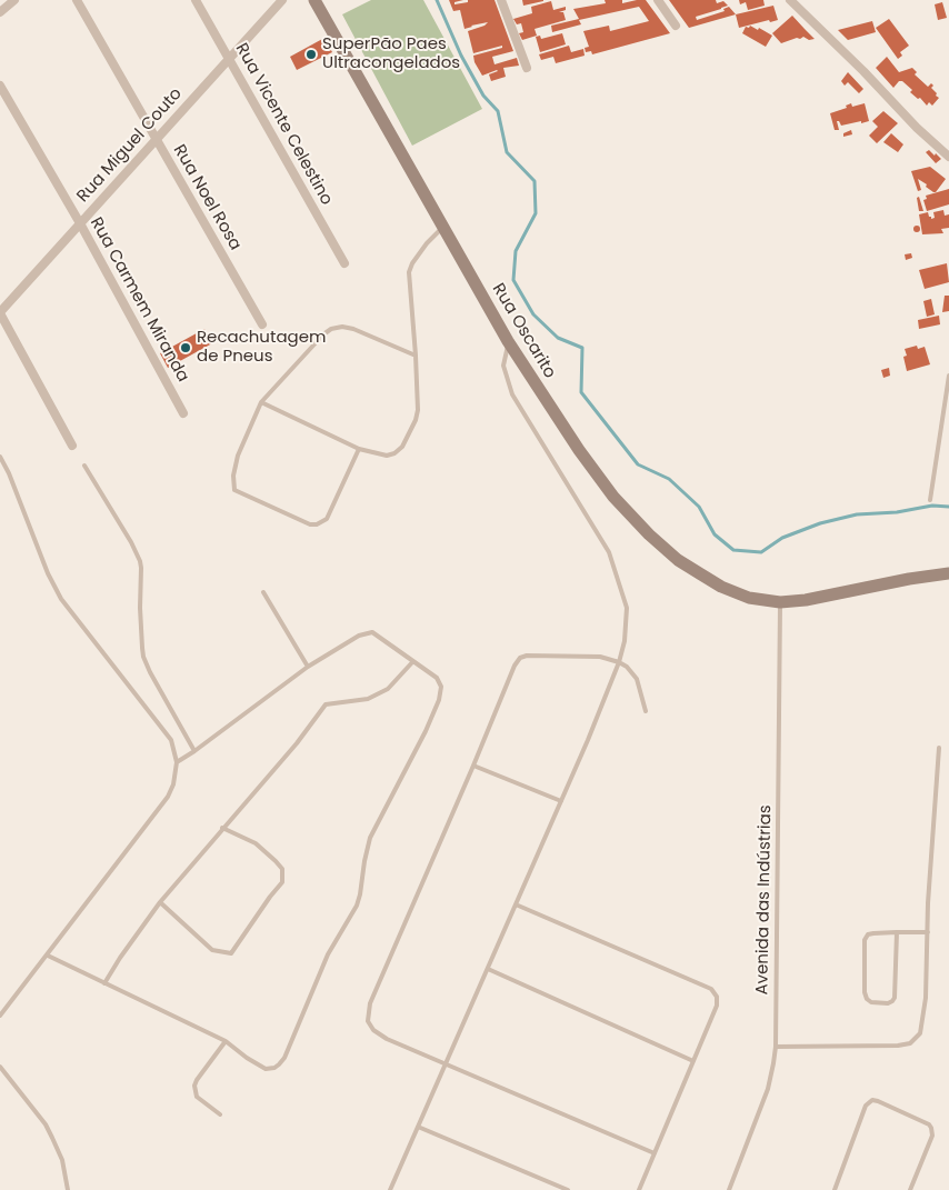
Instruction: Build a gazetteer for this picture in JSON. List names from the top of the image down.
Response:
{
  "streets": {
    "main road": ["Rua Oscarito"],
    "street": [
      "Rua Vicente Celestino",
      "Rua Miguel Couto",
      "Rua Noel Rosa",
      "Rua Carmem Miranda"
    ],
    "lane": ["Avenida das Indústrias"]
  },
  "crossings": [
    ["Rua Vicente Celestino", "Rua Miguel Couto"],
    ["Rua Miguel Couto", "Rua Noel Rosa"],
    ["Rua Miguel Couto", "Rua Carmem Miranda"],
    ["Rua Oscarito", "Avenida das Indústrias"]
  ],
  "places": ["SuperPão Paes Ultracongelados", "Recachutagem de Pneus"]
}
